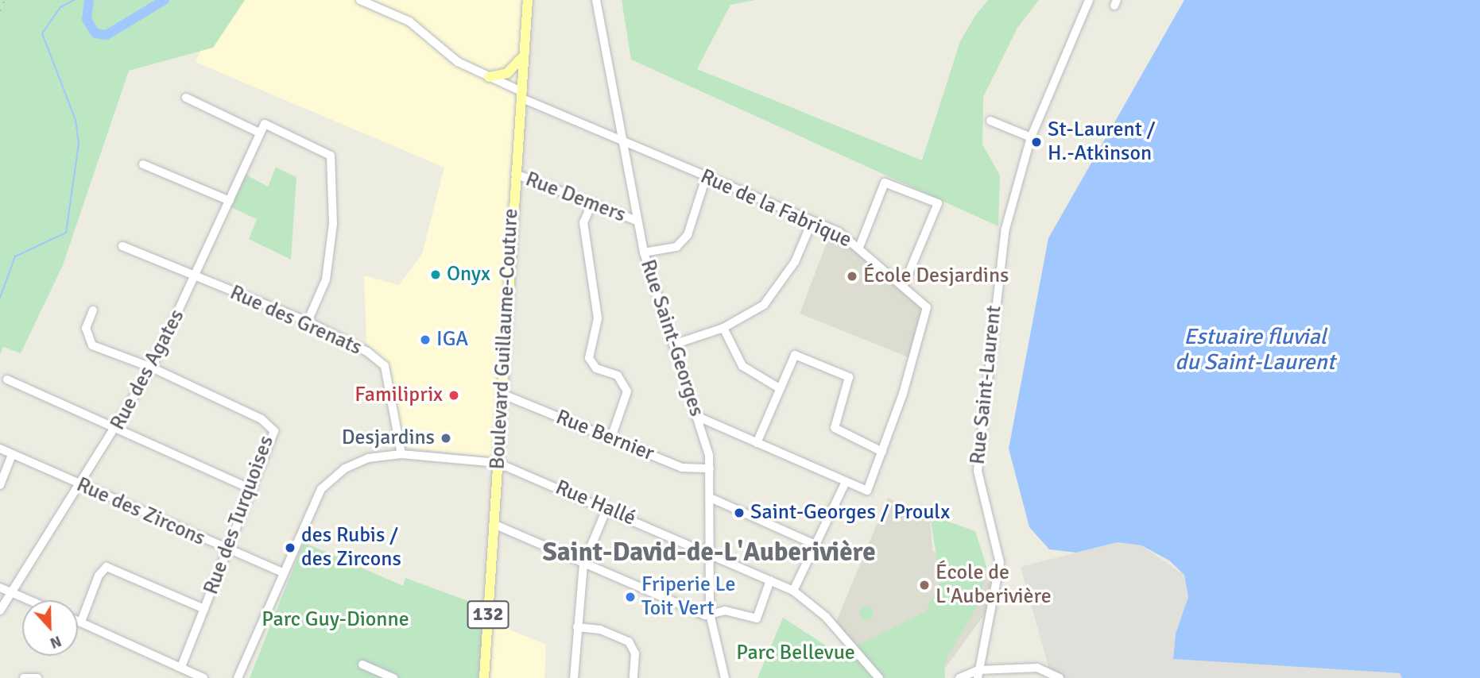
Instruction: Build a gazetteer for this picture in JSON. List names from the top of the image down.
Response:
{
  "streets": {
    "main road": ["Boulevard Guillaume-Couture", "132"],
    "street": [
      "Rue Demers",
      "Rue de la Fabrique",
      "Rue des Grenats",
      "Rue Saint-Georges",
      "Rue des Agates",
      "Rue Saint-Laurent",
      "Rue Bernier",
      "Rue Hallé",
      "Rue des Zircons",
      "Rue des Turquoises"
    ]
  },
  "crossings": [
    ["Rue Demers", "Rue Saint-Georges"],
    ["Rue Demers", "Boulevard Guillaume-Couture"],
    ["Rue de la Fabrique", "Rue Saint-Georges"],
    ["Rue de la Fabrique", "Boulevard Guillaume-Couture"],
    ["Rue des Grenats", "Rue des Agates"],
    ["Rue des Grenats", "Rue Hallé"],
    ["Rue Saint-Georges", "Rue Bernier"],
    ["Rue Saint-Georges", "Rue Hallé"],
    ["Boulevard Guillaume-Couture", "Rue Bernier"],
    ["Boulevard Guillaume-Couture", "Rue Hallé"],
    ["Rue des Agates", "Rue des Zircons"],
    ["Rue des Agates", "Rue des Turquoises"],
    ["Rue Hallé", "Rue des Zircons"],
    ["Rue des Zircons", "Rue des Turquoises"]
  ],
  "districts": ["Saint-David-de-L'Auberivière"],
  "water": ["Estuaire fluvial du Saint-Laurent"],
  "parks": ["Parc Guy-Dionne", "Parc Bellevue"],
  "places": [
    "St-Laurent / H.-Atkinson",
    "Onyx",
    "École Desjardins",
    "IGA",
    "Familiprix",
    "Desjardins",
    "Saint-Georges / Proulx",
    "des Rubis / des Zircons",
    "École de L'Auberivière",
    "Friperie Le Toit Vert"
  ],
  "north": "bottom"
}
